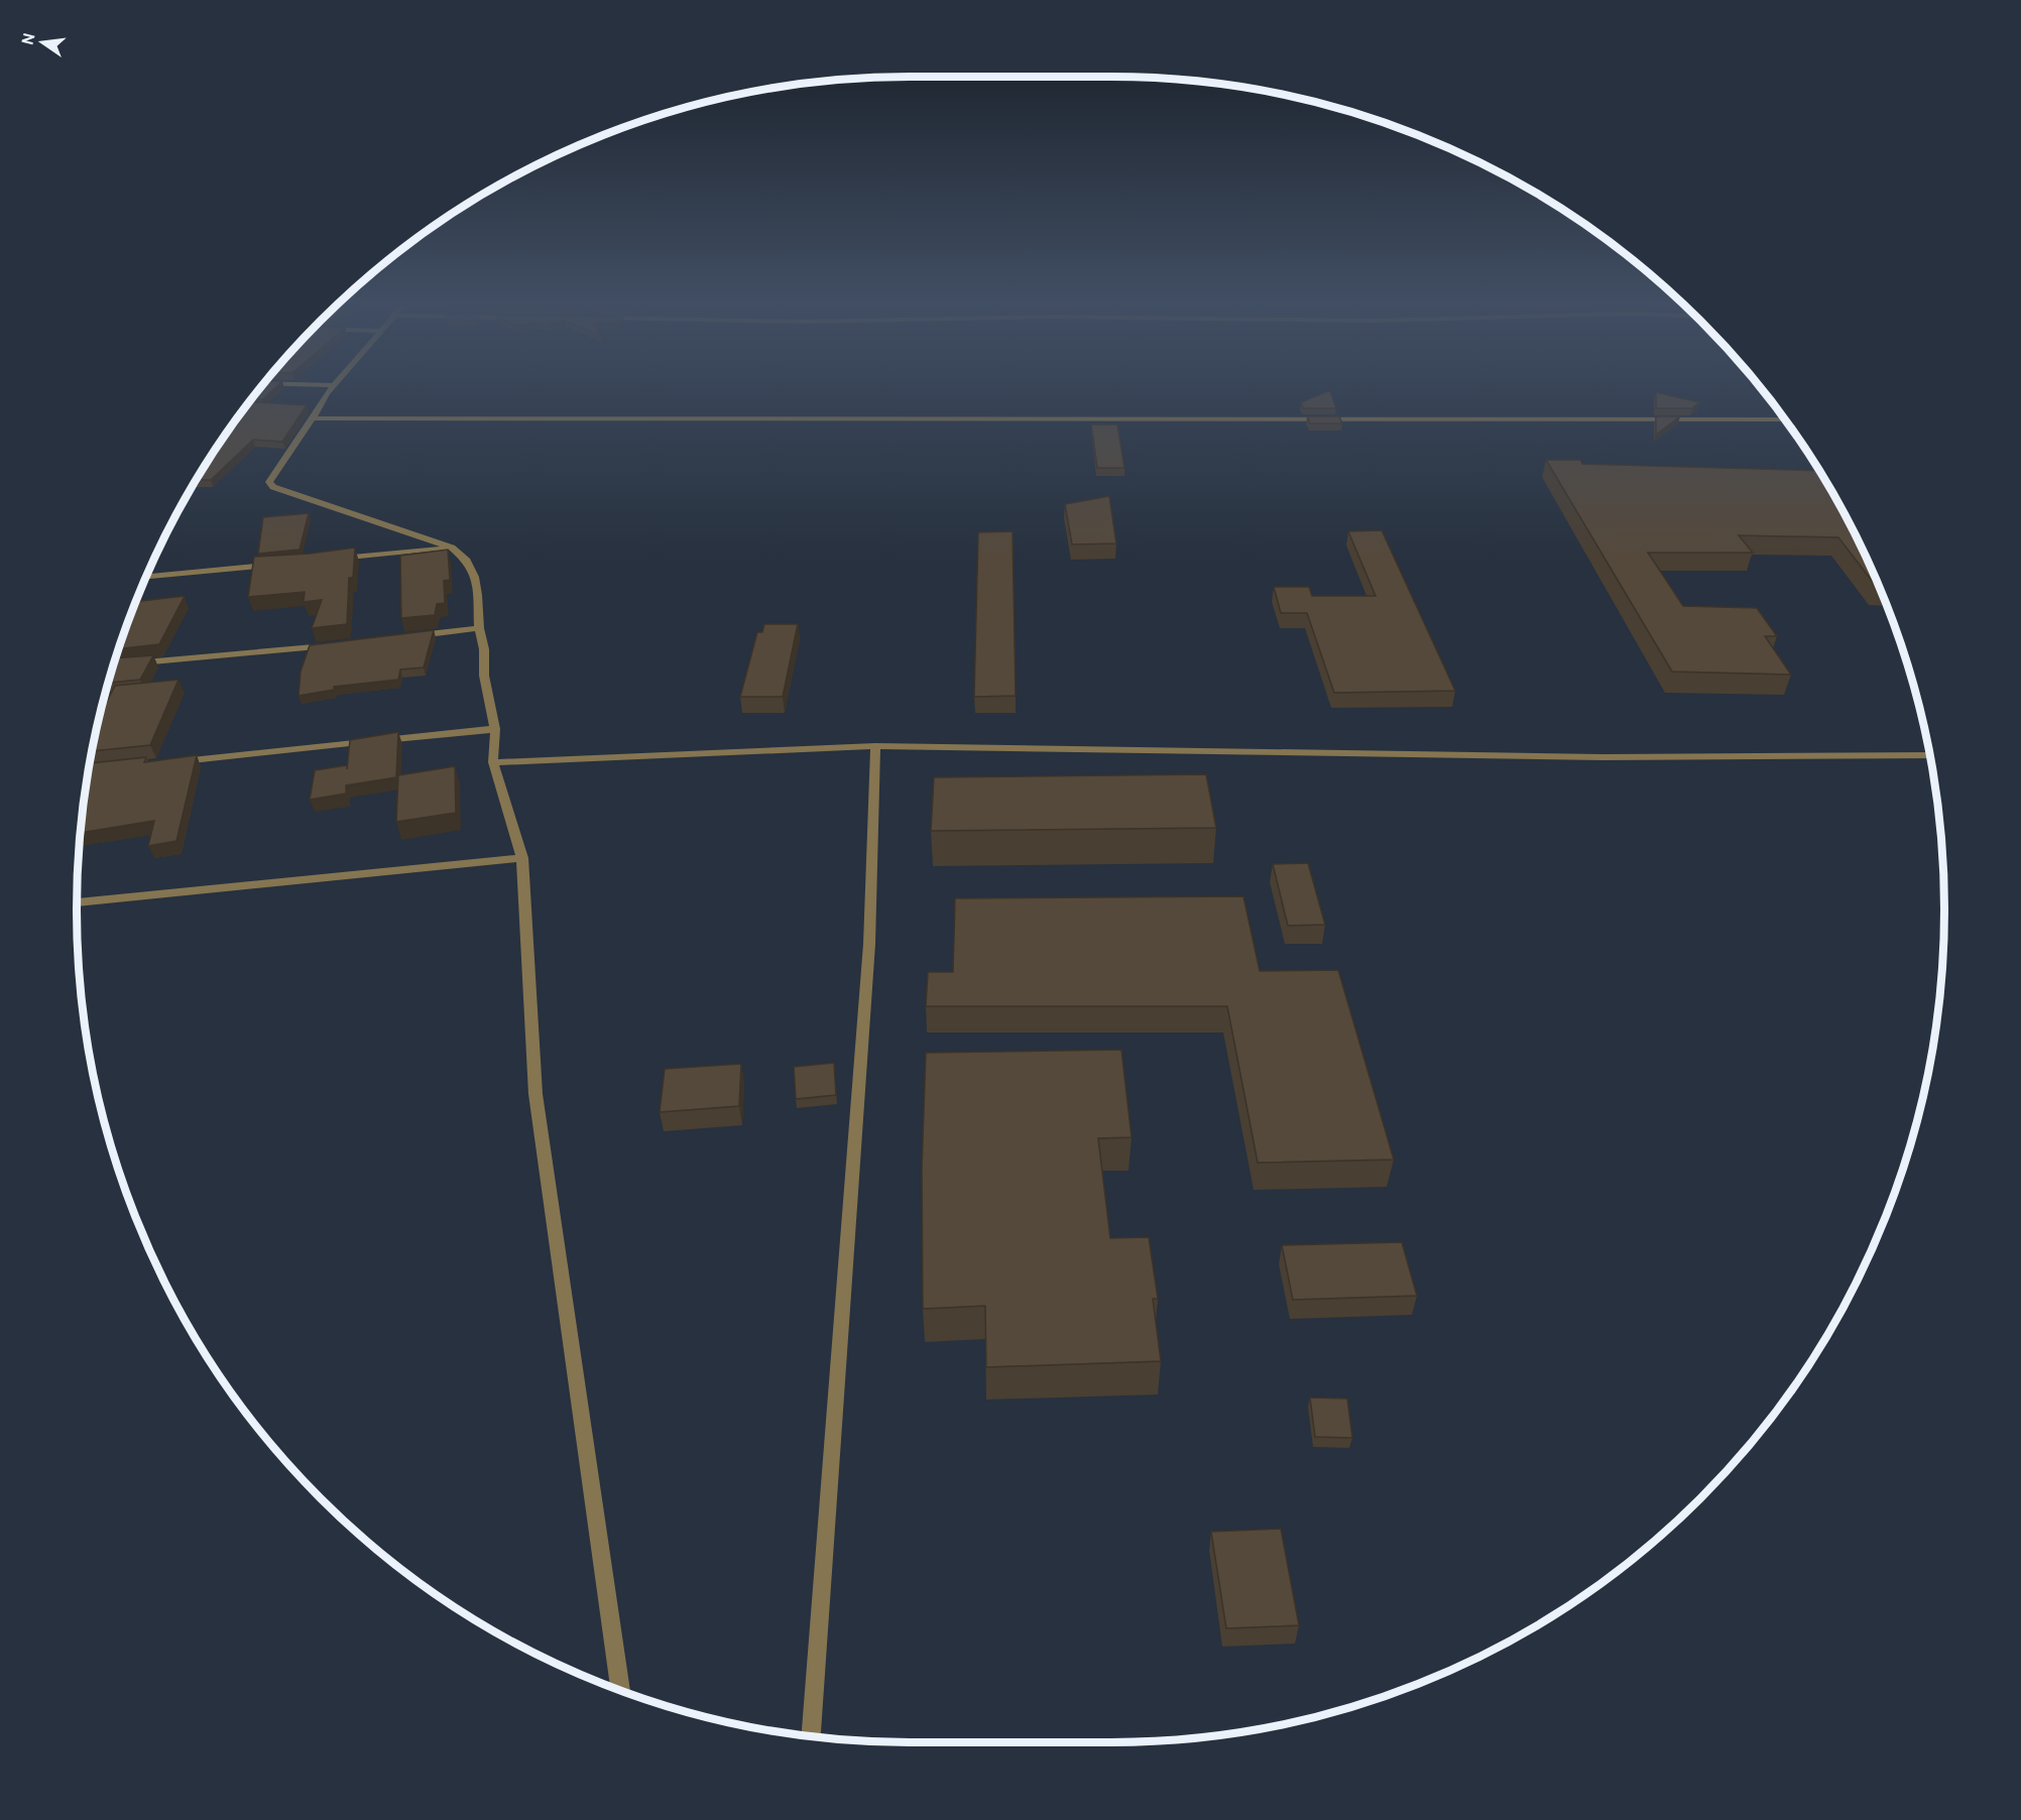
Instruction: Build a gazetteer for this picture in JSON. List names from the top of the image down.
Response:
{
  "north": "left"
}
